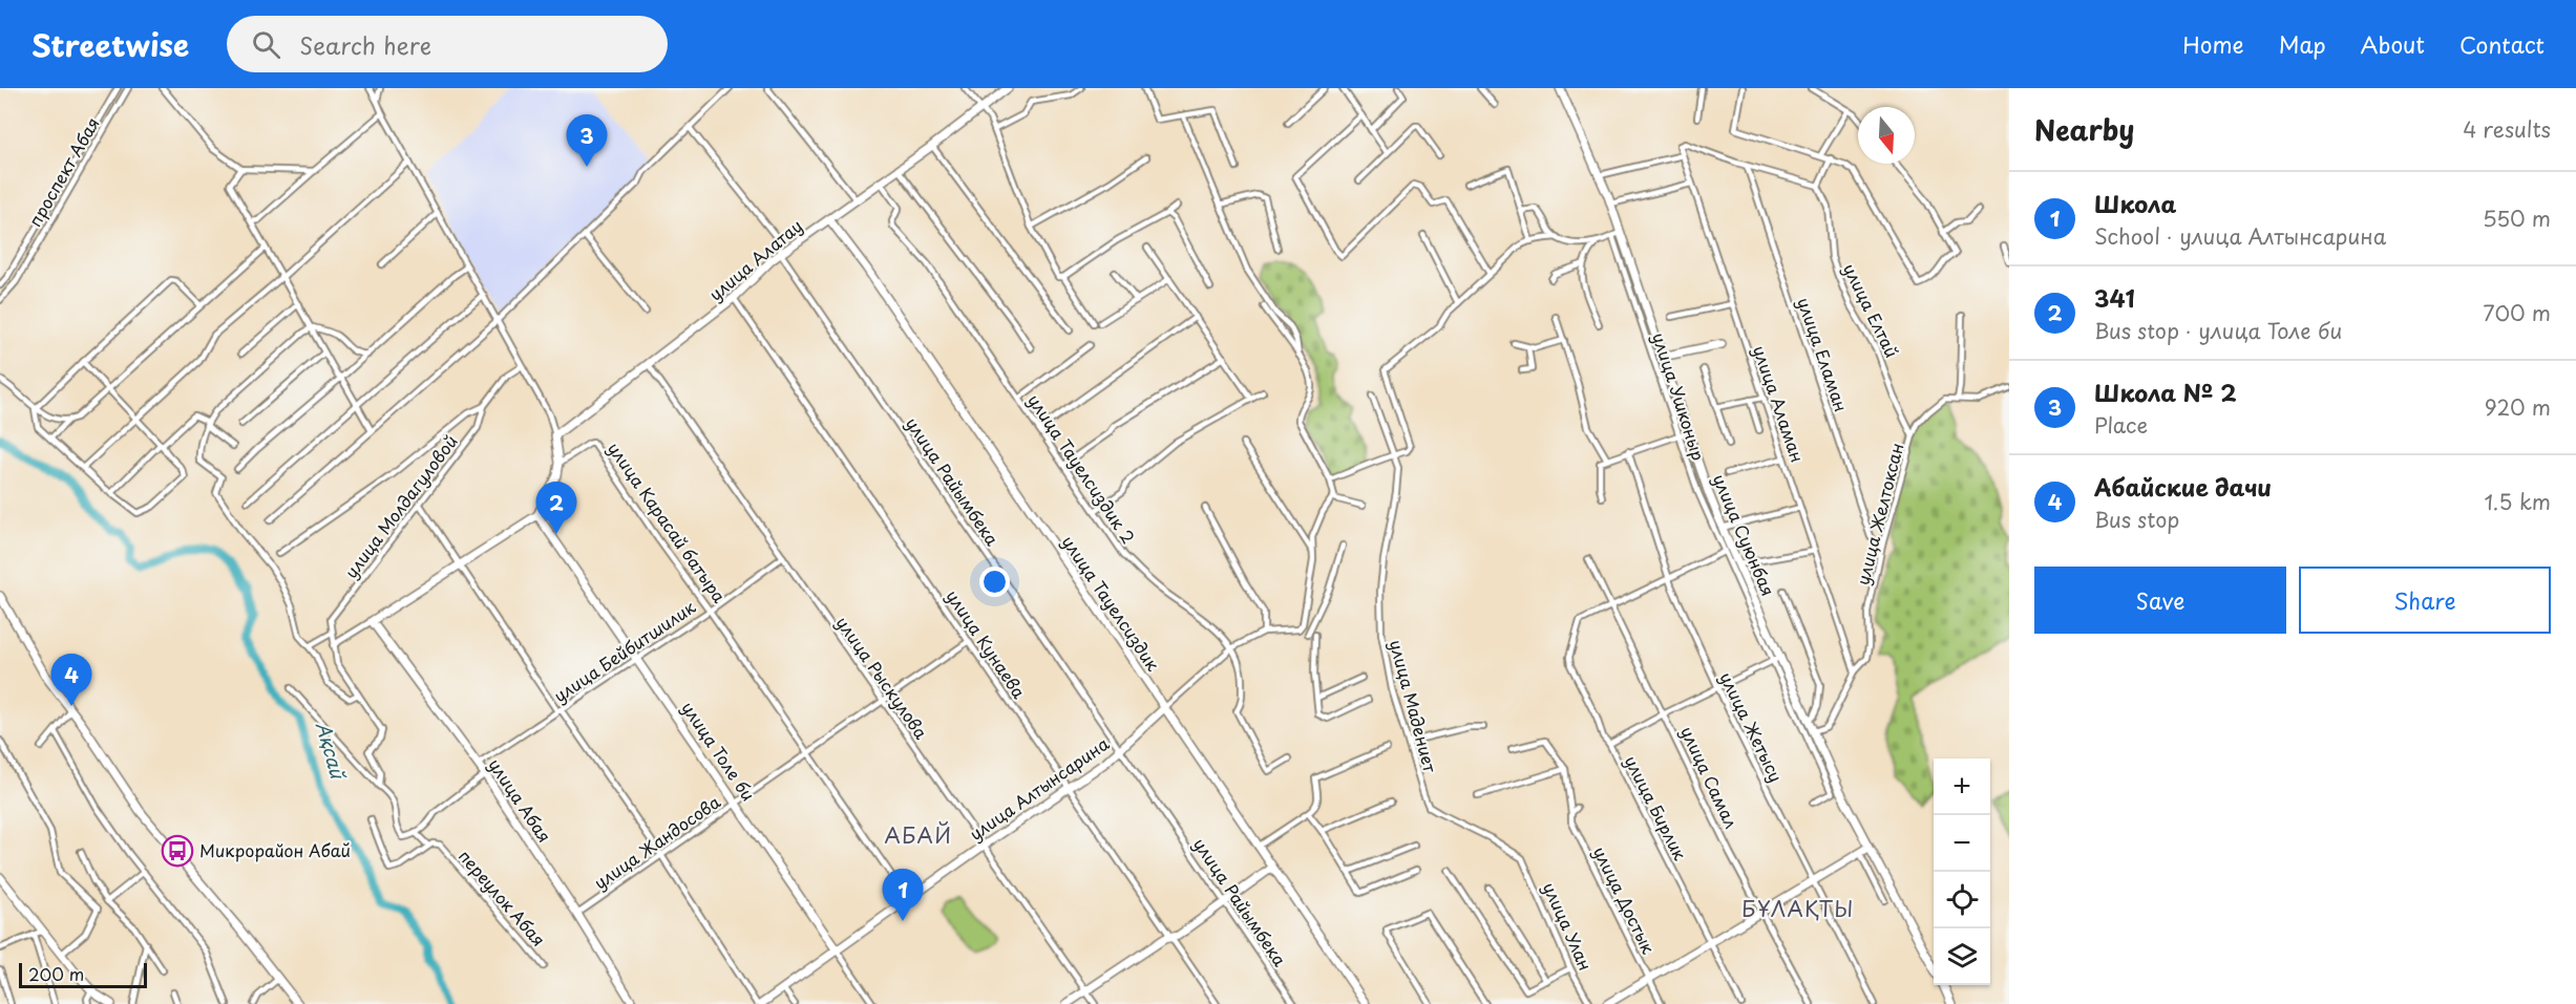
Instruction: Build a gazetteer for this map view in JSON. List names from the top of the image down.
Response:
{
  "streets": {
    "street": [
      "проспект Абая",
      "улица Алатау",
      "улица Елтай",
      "улица Еламан",
      "улица Ушконыр",
      "улица Аламан",
      "улица Тауелсиздик 2",
      "улица Райымбека",
      "улица Молдагуловой",
      "улица Желтоксан",
      "улица Карасай батыра",
      "улица Суюнбая",
      "улица Тауелсиздик",
      "улица Кунаева",
      "улица Бейбитшилик",
      "улица Рыскулова",
      "улица Мадениет",
      "улица Жетысу",
      "улица Толе би",
      "улица Самал",
      "улица Алтынсарина",
      "улица Абая",
      "улица Бирлик",
      "улица Жандосова",
      "переулок Абая",
      "улица Достык",
      "улица Улан"
    ]
  },
  "crossings": [
    ["улица Алатау", "улица Тауелсиздик 2"],
    ["улица Алатау", "улица Райымбека"],
    ["улица Алатау", "улица Тауелсиздик"],
    ["улица Алатау", "улица Кунаева"],
    ["улица Алатау", "улица Рыскулова"],
    ["улица Елтай", "улица Желтоксан"],
    ["улица Еламан", "улица Аламан"],
    ["улица Еламан", "улица Желтоксан"],
    ["улица Аламан", "улица Желтоксан"],
    ["улица Тауелсиздик 2", "улица Алтынсарина"],
    ["улица Райымбека", "улица Алтынсарина"],
    ["улица Желтоксан", "улица Суюнбая"],
    ["улица Карасай батыра", "улица Бейбитшилик"],
    ["улица Карасай батыра", "улица Алтынсарина"],
    ["улица Карасай батыра", "улица Жандосова"],
    ["улица Тауелсиздик", "улица Алтынсарина"],
    ["улица Кунаева", "улица Алтынсарина"],
    ["улица Кунаева", "улица Жандосова"],
    ["улица Бейбитшилик", "улица Рыскулова"],
    ["улица Бейбитшилик", "улица Толе би"],
    ["улица Бейбитшилик", "улица Абая"],
    ["улица Рыскулова", "улица Алтынсарина"],
    ["улица Рыскулова", "улица Жандосова"],
    ["улица Мадениет", "улица Улан"],
    ["улица Толе би", "улица Алтынсарина"],
    ["улица Толе би", "улица Жандосова"],
    ["улица Самал", "улица Бирлик"],
    ["улица Абая", "улица Жандосова"]
  ],
  "districts": ["АБАЙ", "БҰЛАҚТЫ"],
  "water": ["Ақсай"],
  "places": {
    "bus stop": ["Микрорайон Абай"]
  },
  "scale_bar": "200 m",
  "north": "bottom",
  "page": {
    "header": "Streetwise",
    "search": "Search here",
    "nav": [
      "Home",
      "Map",
      "About",
      "Contact"
    ],
    "heading": ["Nearby", "4 results"],
    "pins": [
      "3",
      "2",
      "4",
      "1"
    ],
    "list": [
      {
        "mark": "1",
        "name": "Школа",
        "note": "School · улица Алтынсарина",
        "value": "550 m"
      },
      {
        "mark": "2",
        "name": "341",
        "note": "Bus stop · улица Толе би",
        "value": "700 m"
      },
      {
        "mark": "3",
        "name": "Школа № 2",
        "note": "Place",
        "value": "920 m"
      },
      {
        "mark": "4",
        "name": "Абайские дачи",
        "note": "Bus stop",
        "value": "1.5 km"
      }
    ],
    "buttons": ["Save", "Share"],
    "map_buttons": ["+", "−"],
    "scale": "200 m"
  }
}
